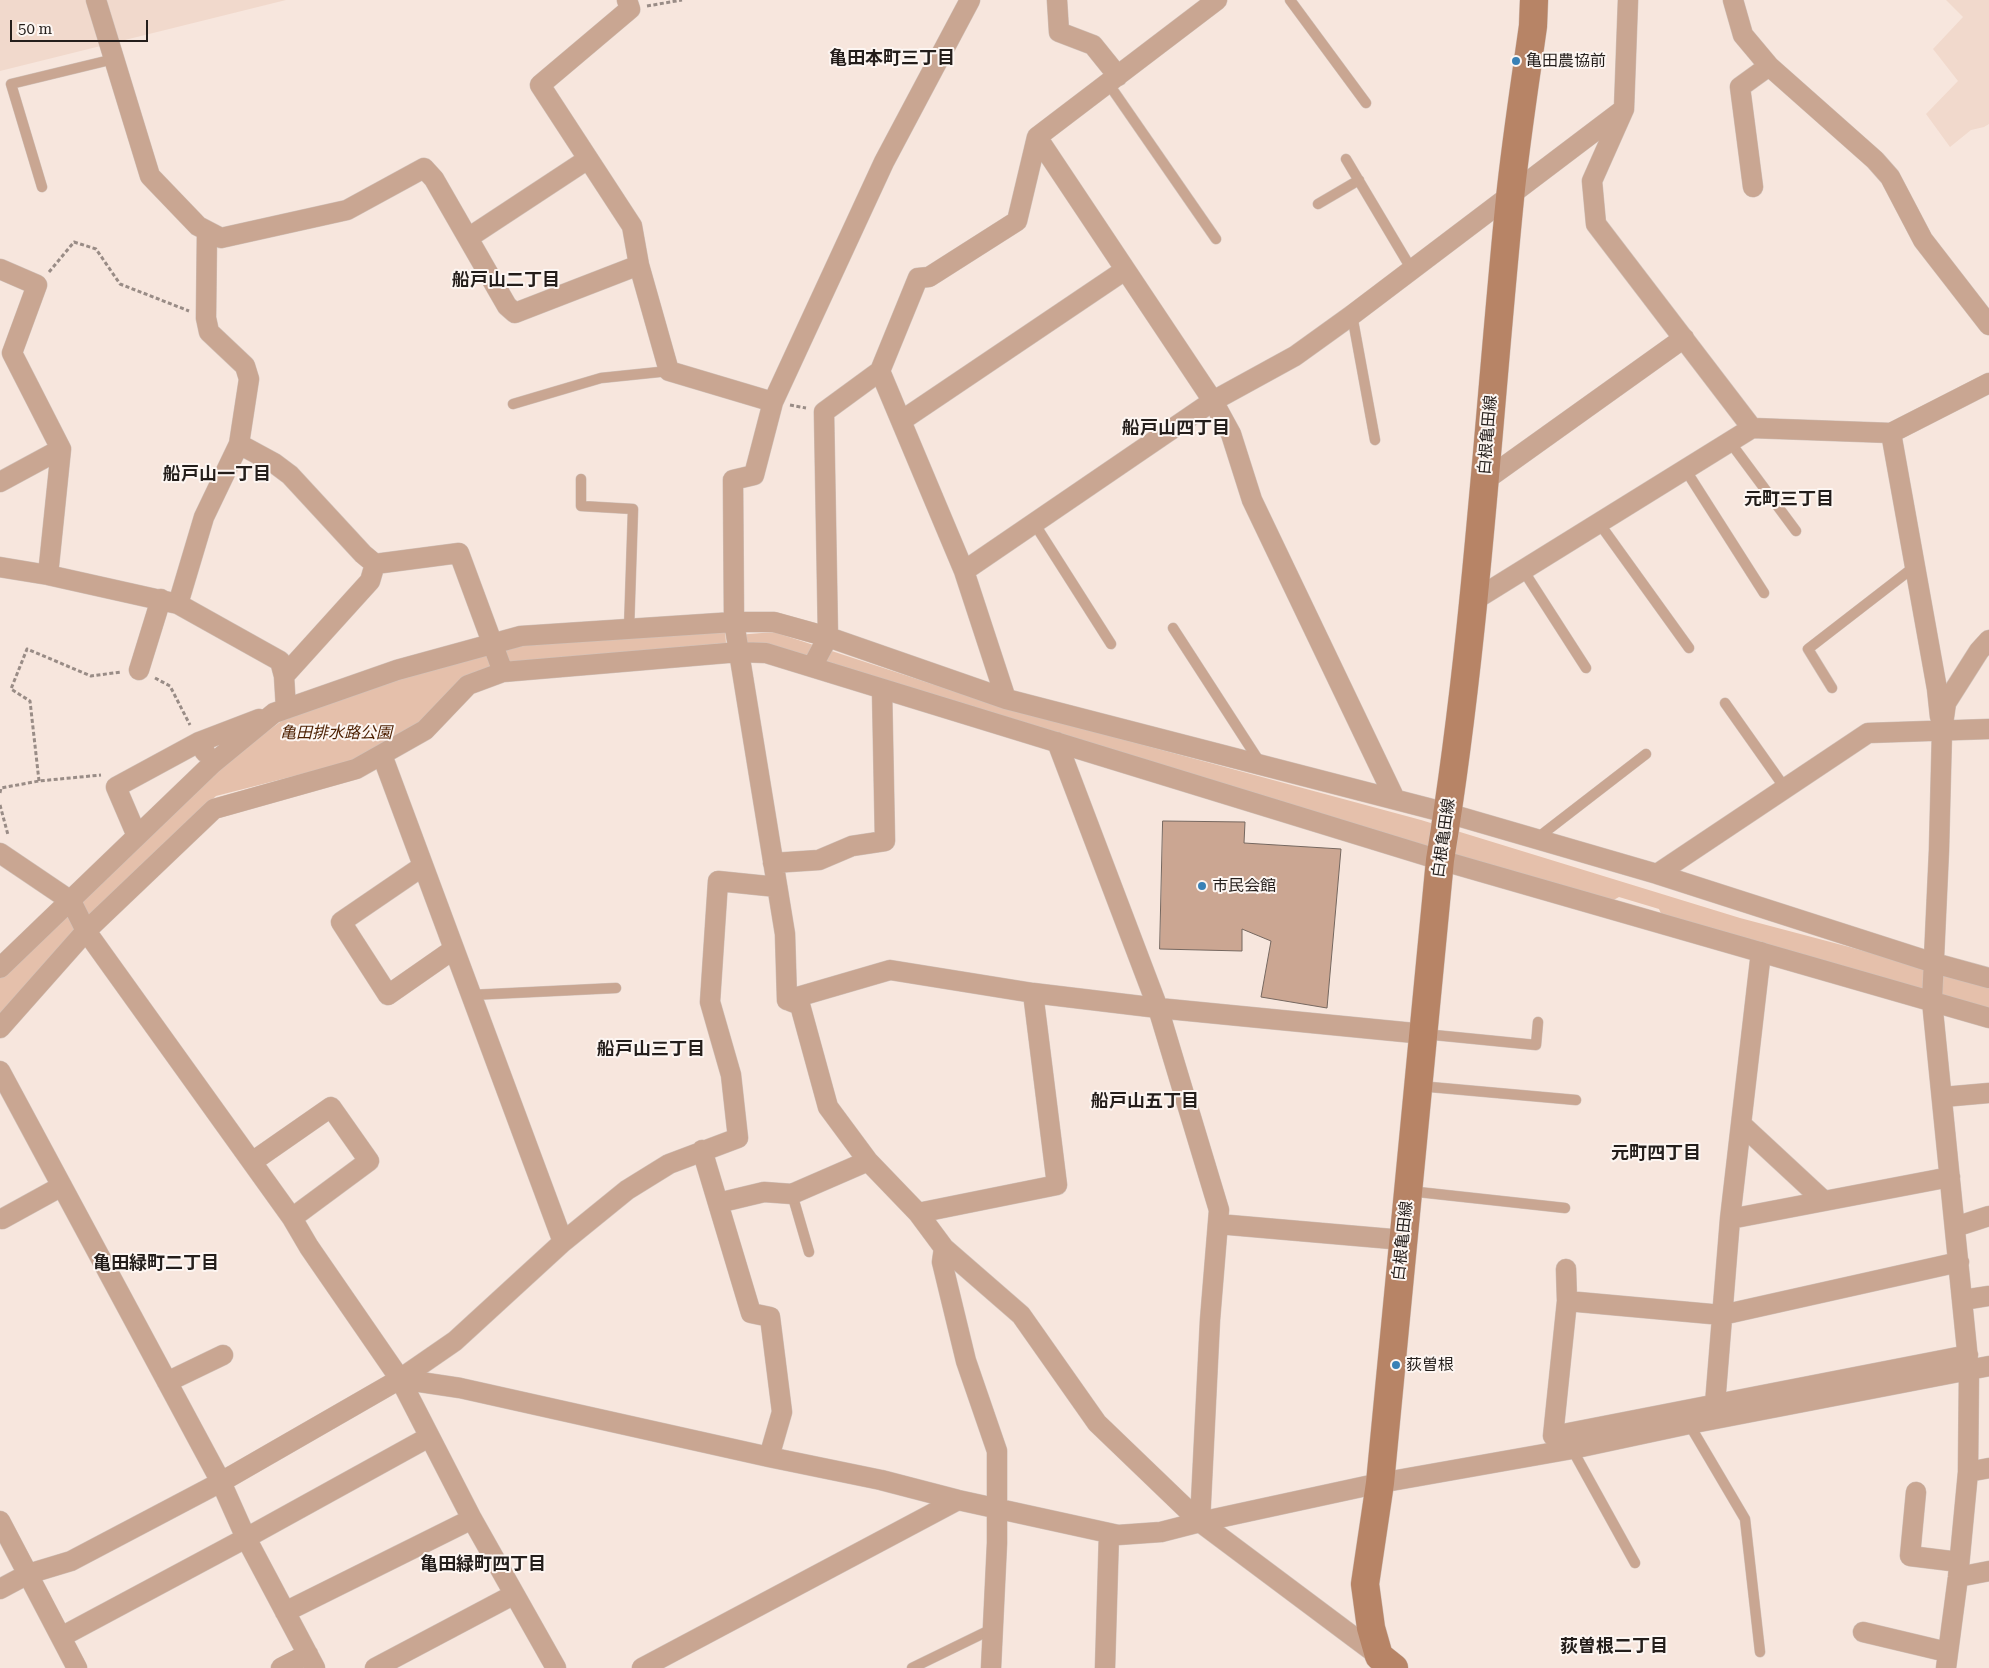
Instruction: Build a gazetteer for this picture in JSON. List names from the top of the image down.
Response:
{
  "streets": {
    "main road": ["白根亀田線"]
  },
  "districts": [
    "亀田本町三丁目",
    "船戸山二丁目",
    "船戸山四丁目",
    "船戸山一丁目",
    "元町三丁目",
    "船戸山三丁目",
    "船戸山五丁目",
    "元町四丁目",
    "亀田緑町二丁目",
    "亀田緑町四丁目",
    "荻曽根二丁目"
  ],
  "parks": ["亀田排水路公園"],
  "places": ["亀田農協前", "市民会館", "荻曽根"],
  "scale_bar": "50 m"
}
